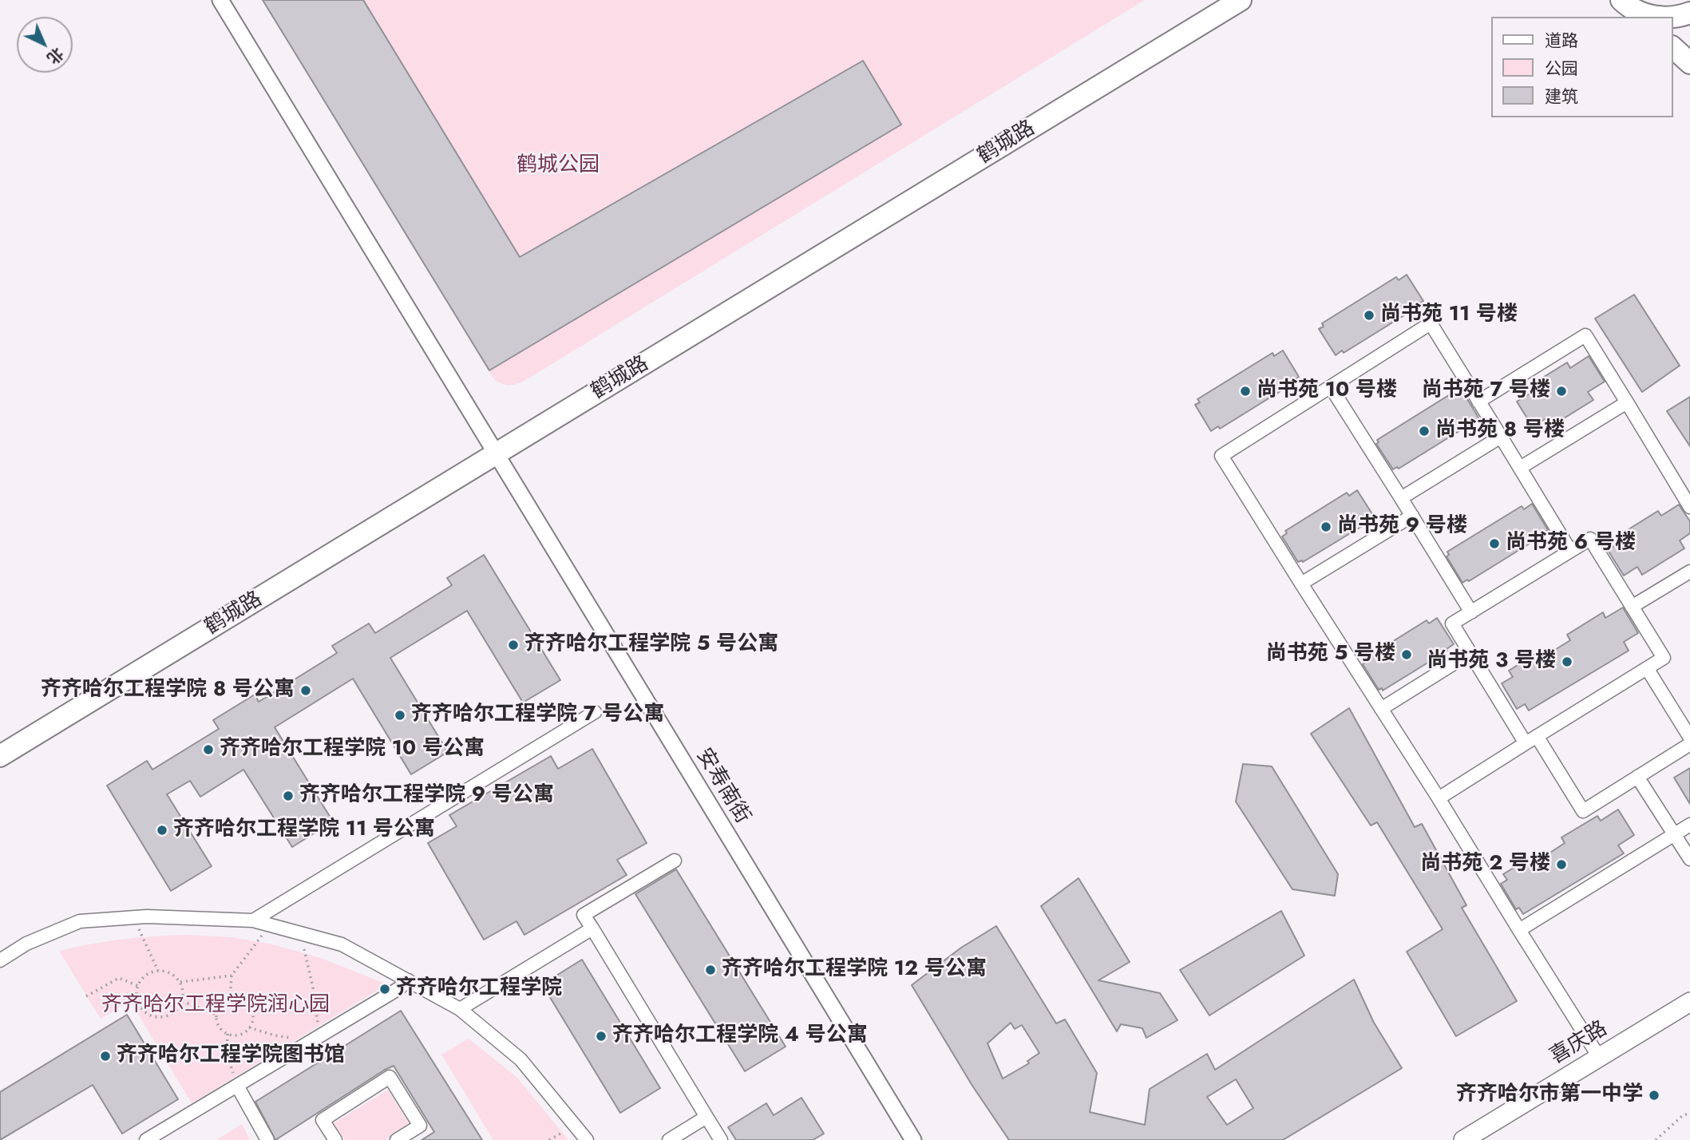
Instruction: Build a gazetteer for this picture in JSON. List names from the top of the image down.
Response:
{
  "streets": {
    "main road": ["鹤城路", "喜庆路"],
    "street": ["安寿南街"]
  },
  "crossings": [
    ["鹤城路", "安寿南街"]
  ],
  "parks": ["鹤城公园", "齐齐哈尔工程学院润心园"],
  "places": [
    "尚书苑 11 号楼",
    "尚书苑 10 号楼",
    "尚书苑 7 号楼",
    "尚书苑 8 号楼",
    "尚书苑 9 号楼",
    "尚书苑 6 号楼",
    "齐齐哈尔工程学院 5 号公寓",
    "尚书苑 5 号楼",
    "尚书苑 3 号楼",
    "齐齐哈尔工程学院 8 号公寓",
    "齐齐哈尔工程学院 7 号公寓",
    "齐齐哈尔工程学院 10 号公寓",
    "齐齐哈尔工程学院 9 号公寓",
    "齐齐哈尔工程学院 11 号公寓",
    "尚书苑 2 号楼",
    "齐齐哈尔工程学院 12 号公寓",
    "齐齐哈尔工程学院",
    "齐齐哈尔工程学院 4 号公寓",
    "齐齐哈尔工程学院图书馆",
    "齐齐哈尔市第一中学"
  ],
  "legend": ["道路", "公园", "建筑"],
  "north": "bottom right"
}
